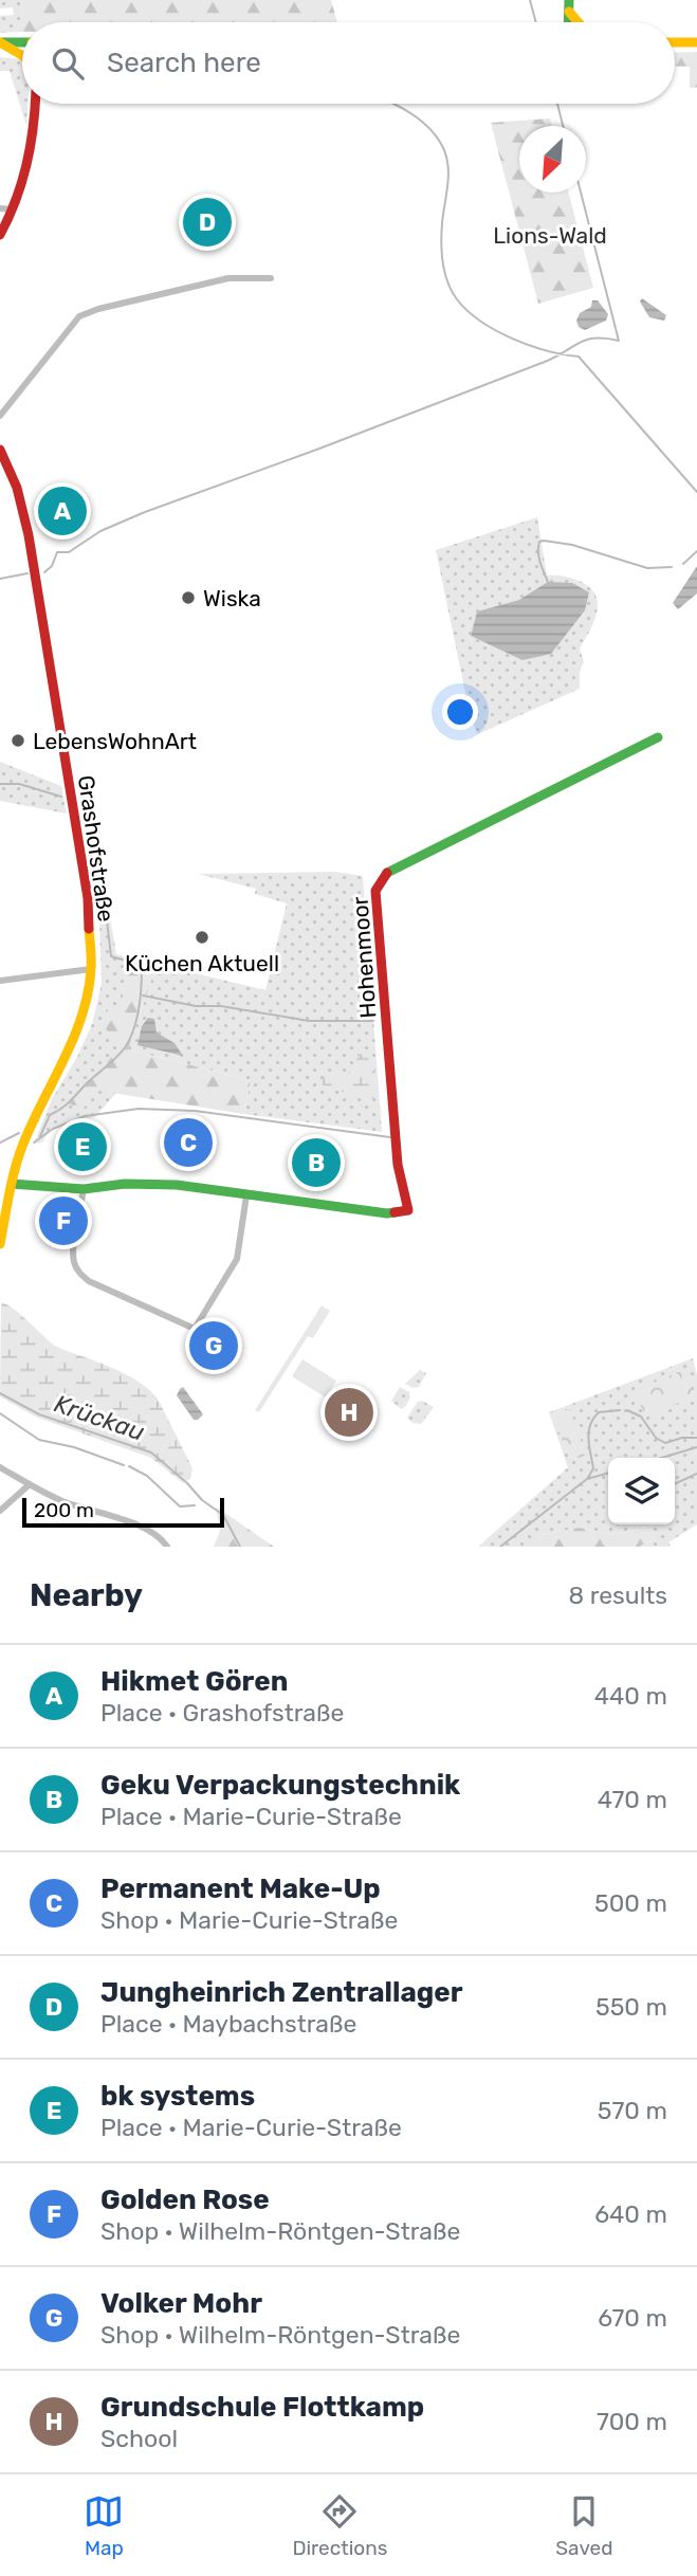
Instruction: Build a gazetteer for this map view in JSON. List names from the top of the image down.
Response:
{
  "streets": {
    "street": ["Grashofstraße", "Hohenmoor"]
  },
  "water": ["Krückau"],
  "parks": ["Lions-Wald"],
  "places": ["Wiska", "LebensWohnArt", "Küchen Aktuell"],
  "scale_bar": "200 m",
  "north": "bottom left",
  "page": {
    "search": "Search here",
    "pins": [
      "D",
      "A",
      "C",
      "E",
      "B",
      "F",
      "G",
      "H"
    ],
    "scale": "200 m",
    "heading": ["Nearby", "8 results"],
    "list": [
      {
        "mark": "A",
        "name": "Hikmet Gören",
        "note": "Place · Grashofstraße",
        "value": "440 m"
      },
      {
        "mark": "B",
        "name": "Geku Verpackungstechnik",
        "note": "Place · Marie-Curie-Straße",
        "value": "470 m"
      },
      {
        "mark": "C",
        "name": "Permanent Make-Up",
        "note": "Shop · Marie-Curie-Straße",
        "value": "500 m"
      },
      {
        "mark": "D",
        "name": "Jungheinrich Zentrallager",
        "note": "Place · Maybachstraße",
        "value": "550 m"
      },
      {
        "mark": "E",
        "name": "bk systems",
        "note": "Place · Marie-Curie-Straße",
        "value": "570 m"
      },
      {
        "mark": "F",
        "name": "Golden Rose",
        "note": "Shop · Wilhelm-Röntgen-Straße",
        "value": "640 m"
      },
      {
        "mark": "G",
        "name": "Volker Mohr",
        "note": "Shop · Wilhelm-Röntgen-Straße",
        "value": "670 m"
      },
      {
        "mark": "H",
        "name": "Grundschule Flottkamp",
        "note": "School",
        "value": "700 m"
      }
    ],
    "nav": ["Map", "Directions", "Saved"]
  }
}
